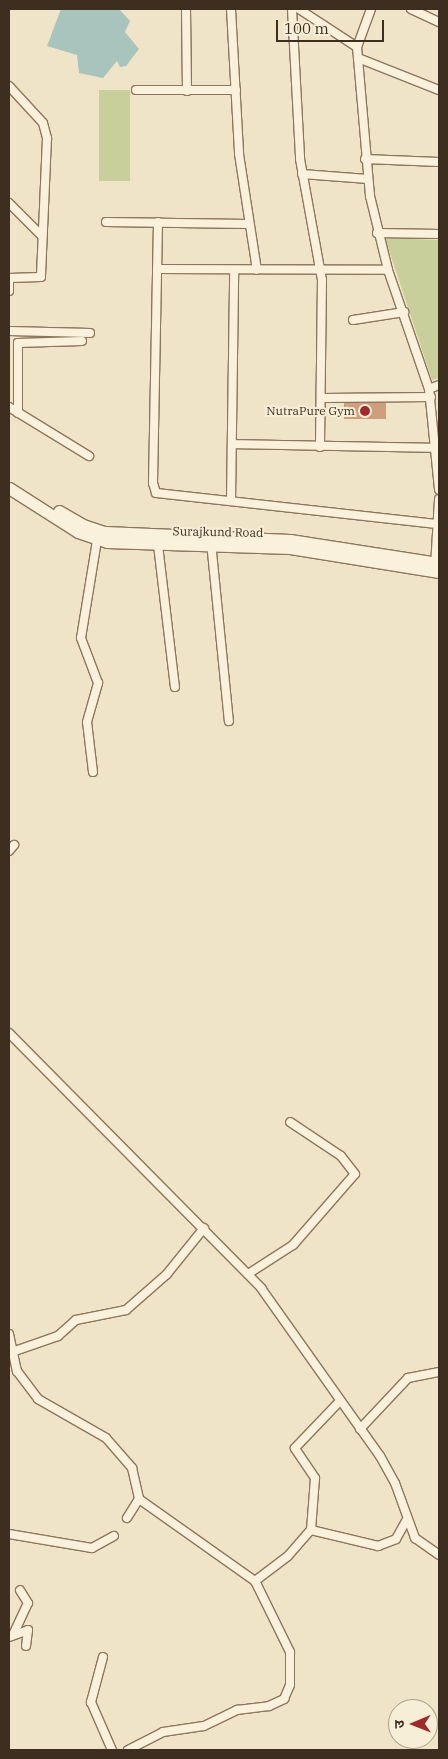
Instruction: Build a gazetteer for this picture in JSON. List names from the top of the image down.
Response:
{
  "streets": {
    "main road": ["Surajkund Road"]
  },
  "places": ["NutraPure Gym"],
  "scale_bar": "100 m",
  "north": "left"
}
